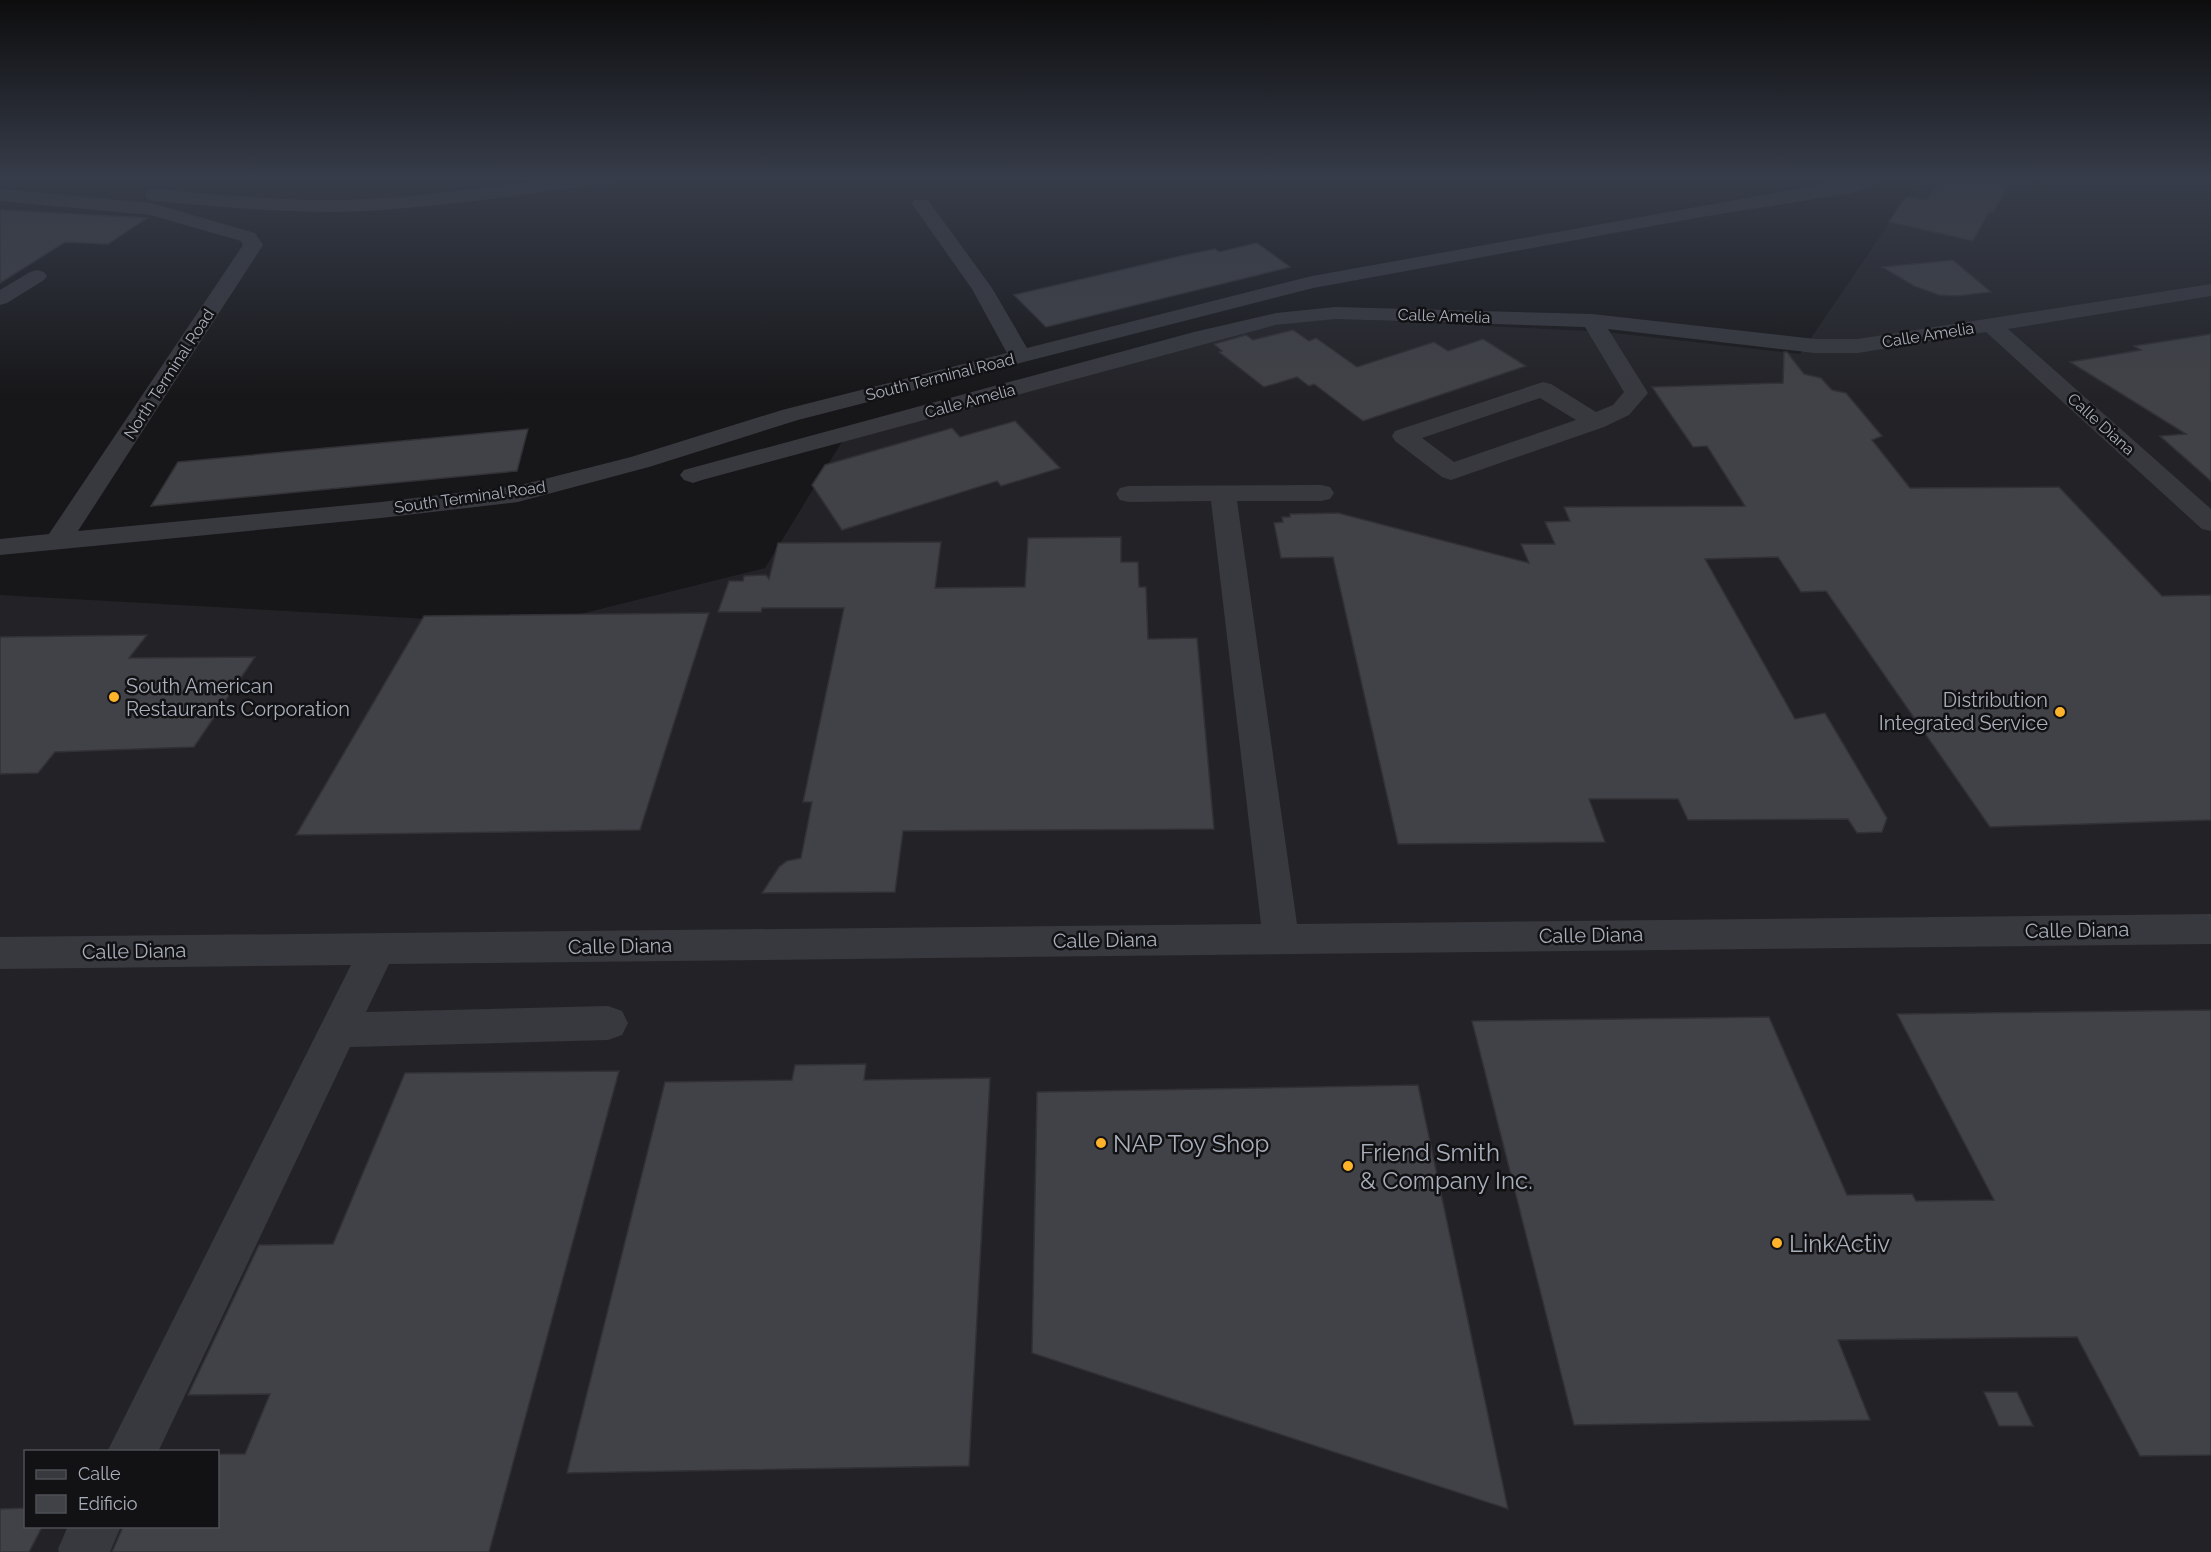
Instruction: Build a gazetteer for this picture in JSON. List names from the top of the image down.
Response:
{
  "streets": {
    "street": [
      "Calle Amelia",
      "North Terminal Road",
      "South Terminal Road",
      "Calle Diana"
    ]
  },
  "crossings": [
    ["Calle Amelia", "Calle Diana"],
    ["North Terminal Road", "South Terminal Road"]
  ],
  "places": [
    "South American Restaurants Corporation",
    "Distribution Integrated Service",
    "NAP Toy Shop",
    "Friend Smith & Company Inc.",
    "LinkActiv"
  ],
  "legend": ["Calle", "Edificio"]
}
